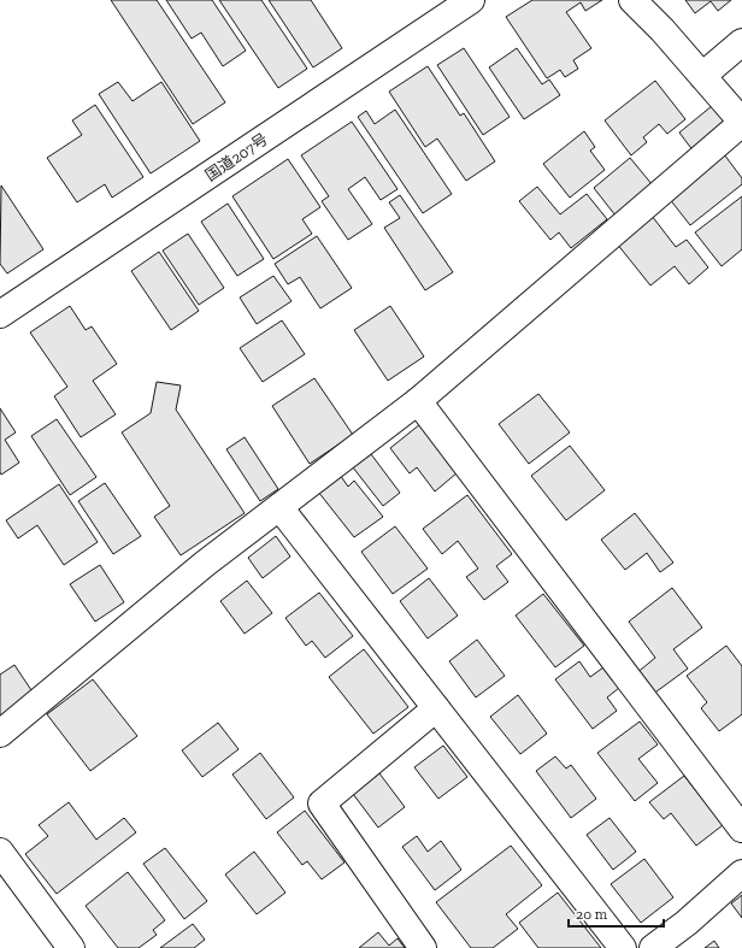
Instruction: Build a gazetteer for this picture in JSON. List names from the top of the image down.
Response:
{
  "streets": {
    "main road": ["国道207号"]
  },
  "scale_bar": "20 m"
}
